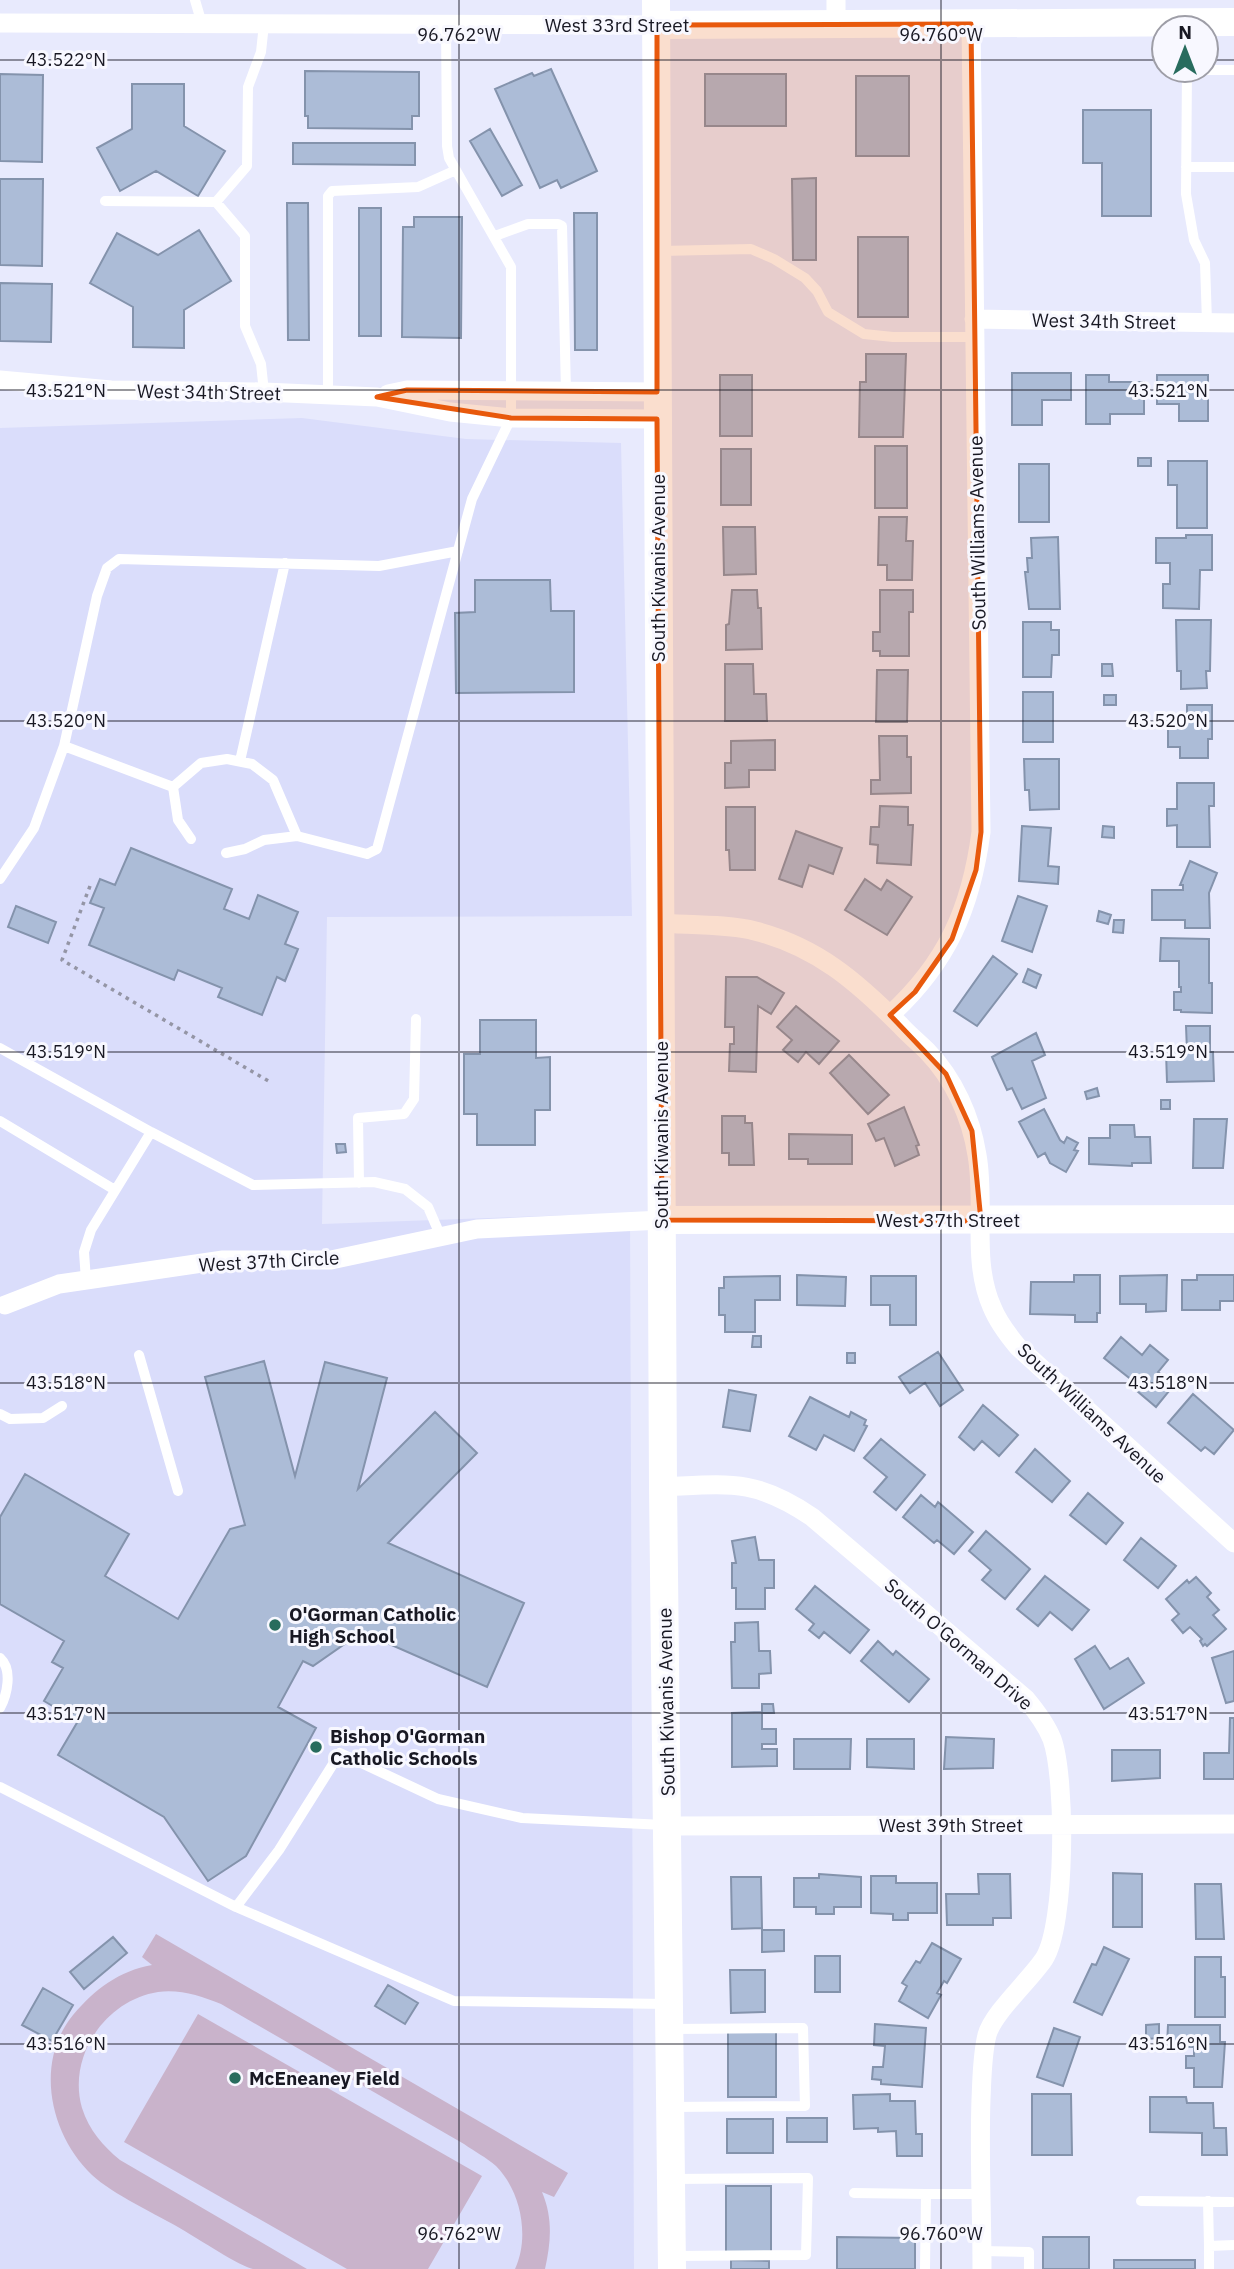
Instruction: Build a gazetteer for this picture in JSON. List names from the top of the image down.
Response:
{
  "streets": {
    "main road": ["West 33rd Street", "South Kiwanis Avenue", "West 37th Street"],
    "street": [
      "West 34th Street",
      "South Williams Avenue",
      "West 37th Circle",
      "South O'Gorman Drive",
      "West 39th Street"
    ]
  },
  "crossings": [
    ["West 33rd Street", "South Williams Avenue"],
    ["West 33rd Street", "South Kiwanis Avenue"],
    ["West 34th Street", "South Williams Avenue"],
    ["West 34th Street", "South Kiwanis Avenue"],
    ["South Williams Avenue", "South Kiwanis Avenue"],
    ["South Williams Avenue", "West 37th Street"],
    ["South Kiwanis Avenue", "West 37th Street"],
    ["South Kiwanis Avenue", "West 37th Circle"],
    ["South Kiwanis Avenue", "South O'Gorman Drive"],
    ["South Kiwanis Avenue", "West 39th Street"],
    ["West 37th Street", "West 37th Circle"],
    ["South O'Gorman Drive", "West 39th Street"]
  ],
  "places": ["O'Gorman Catholic High School", "Bishop O'Gorman Catholic Schools", "McEneaney Field"],
  "north": "top",
  "coordinates": [
    "96.762°W",
    "96.760°W",
    "43.522°N",
    "43.521°N",
    "43.520°N",
    "43.519°N",
    "43.518°N",
    "43.517°N",
    "43.516°N"
  ]
}
